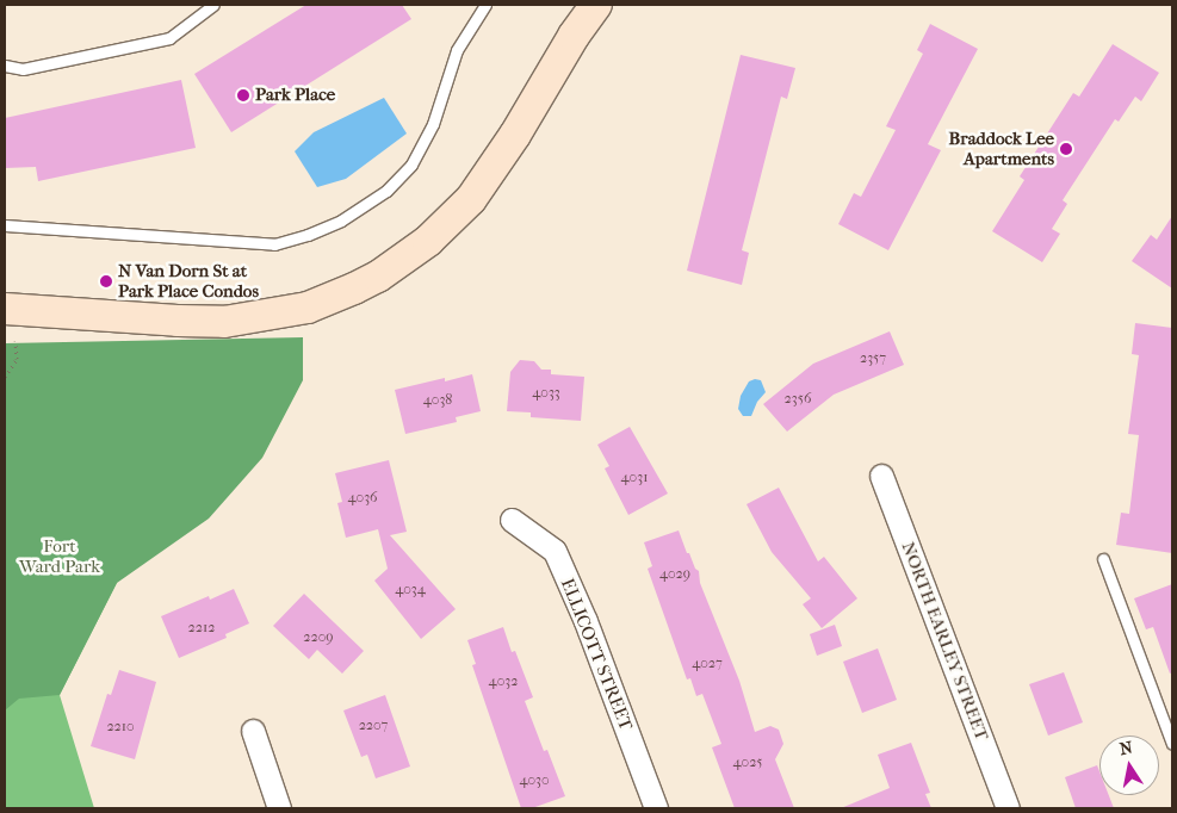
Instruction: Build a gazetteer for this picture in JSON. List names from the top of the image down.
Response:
{
  "streets": {
    "street": ["NORTH EARLEY STREET", "ELLICOTT STREET"]
  },
  "parks": ["Fort Ward Park"],
  "places": ["Park Place", "Braddock Lee Apartments", "N Van Dorn St at Park Place Condos"],
  "house_numbers": [
    "2357",
    "4033",
    "2356",
    "4038",
    "4031",
    "4036",
    "4029",
    "4034",
    "2212",
    "2209",
    "4027",
    "4032",
    "2207",
    "2210",
    "4025",
    "4030"
  ],
  "north": "top"
}
